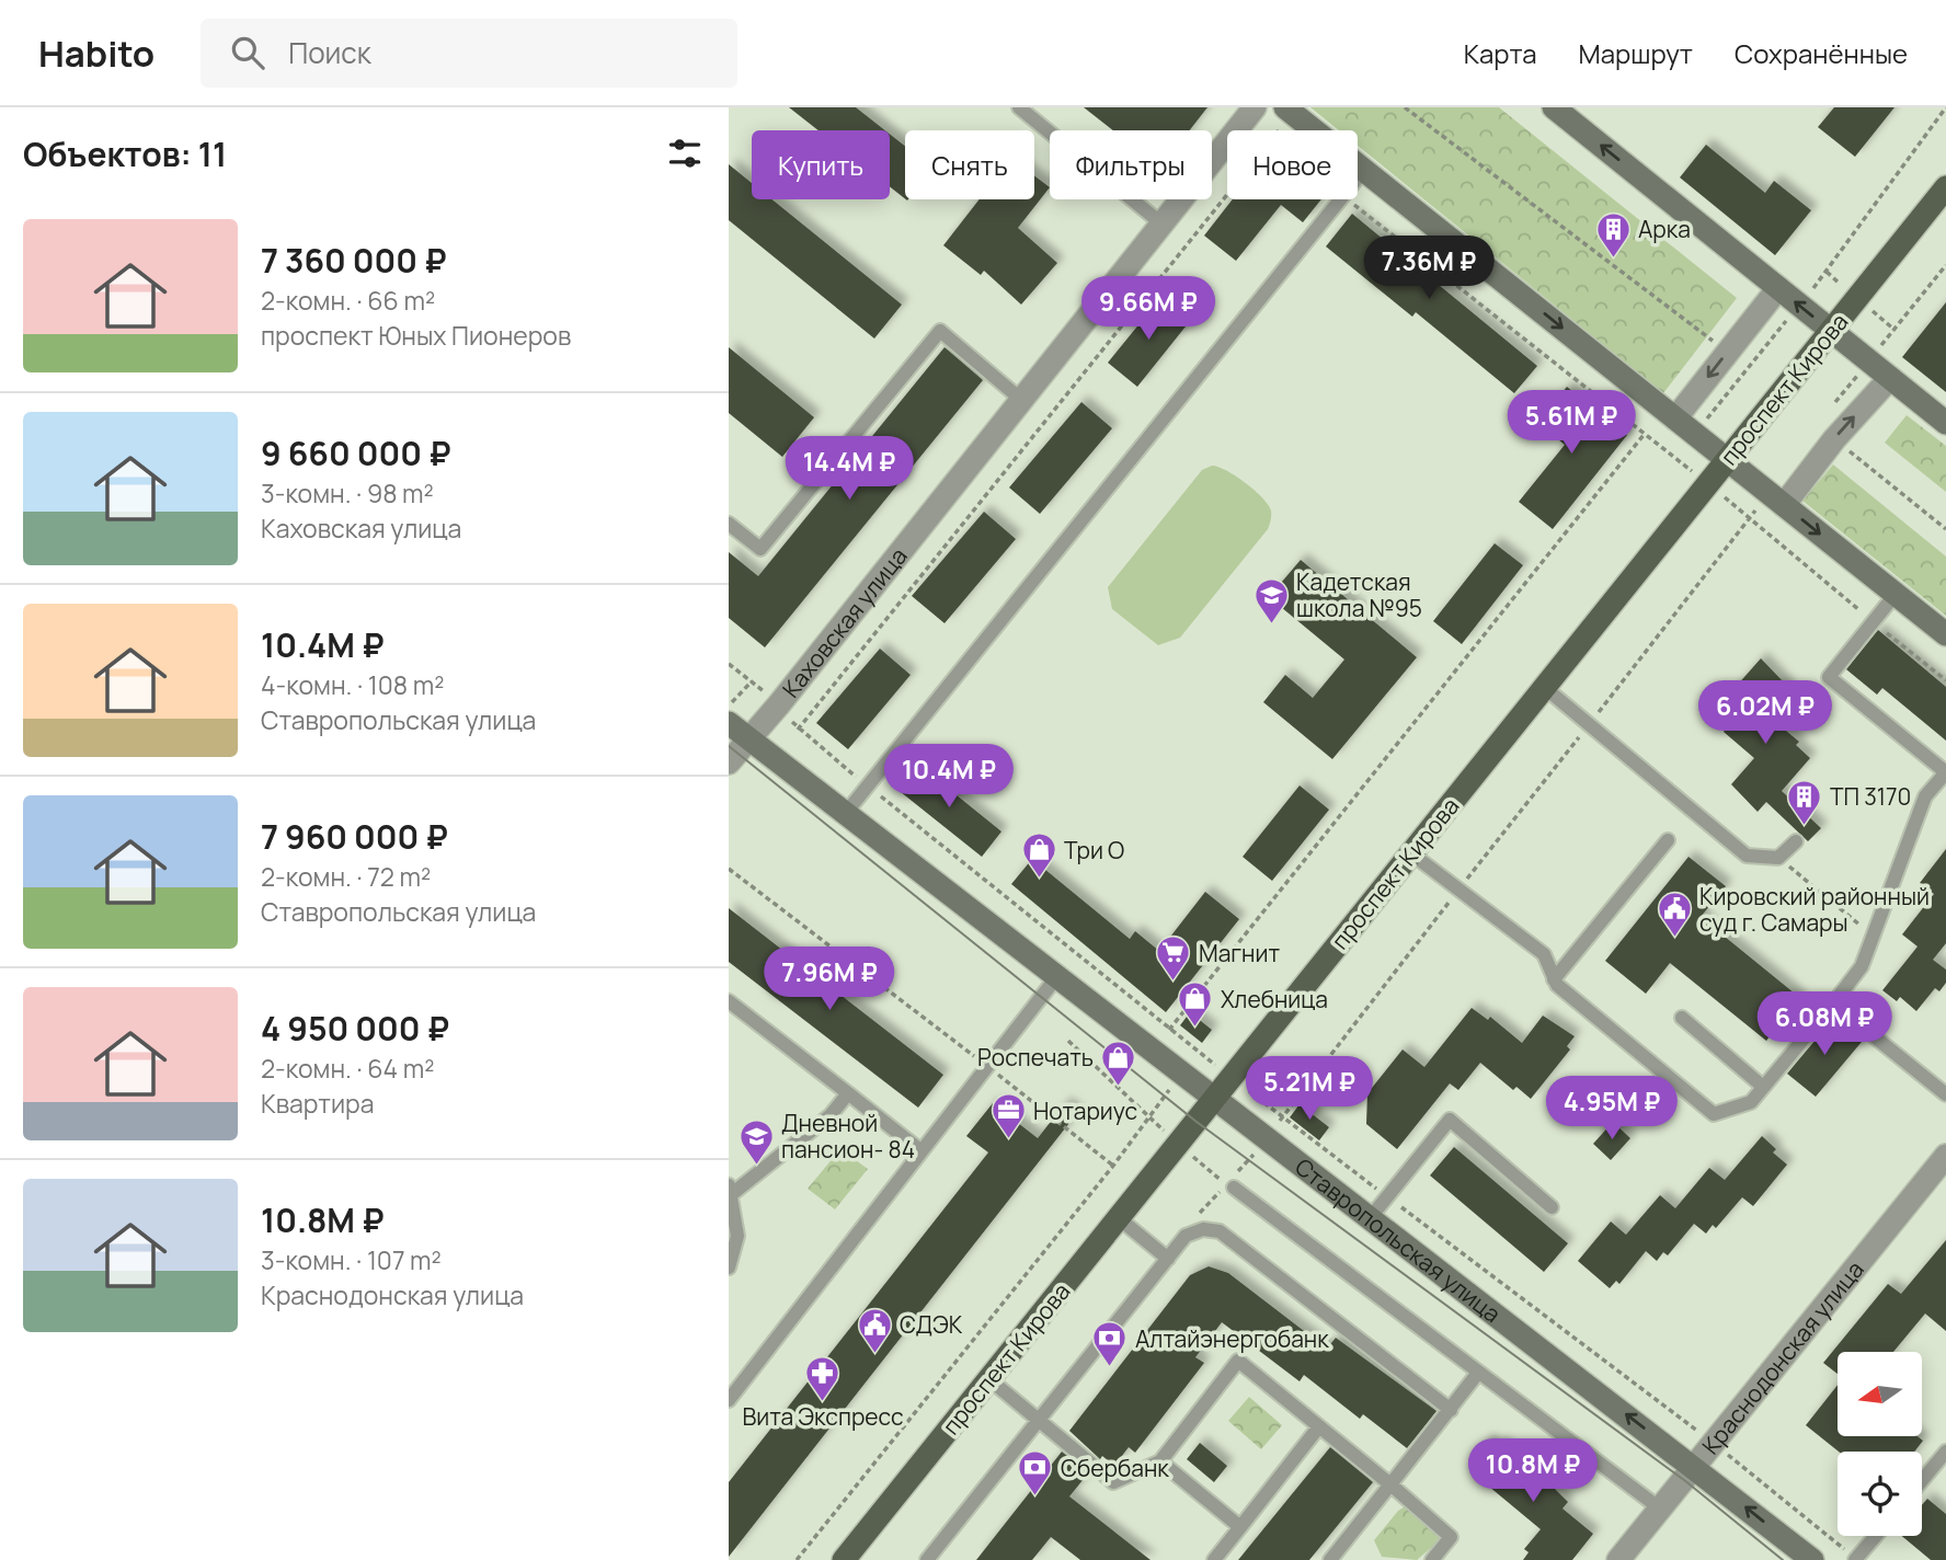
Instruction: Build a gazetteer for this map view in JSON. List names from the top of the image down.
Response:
{
  "streets": {
    "main road": ["проспект Кирова"],
    "street": ["Каховская улица", "Ставропольская улица", "Краснодонская улица"]
  },
  "crossings": [
    ["проспект Кирова", "Ставропольская улица"],
    ["Каховская улица", "Ставропольская улица"],
    ["Ставропольская улица", "Краснодонская улица"]
  ],
  "one_way": ["Ставропольская улица"],
  "places": {
    "building": ["Арка", "ТП 3170"],
    "school or university": ["Кадетская школа №95", "Дневной пансион- 84"],
    "shop": ["Три О", "Хлебница", "Роспечать"],
    "public building": ["Кировский районный суд г. Самары", "СДЭК"],
    "supermarket": ["Магнит"],
    "office": ["Нотариус"],
    "bank": ["Алтайэнергобанк", "Сбербанк"],
    "pharmacy": ["Вита Экспресс"]
  },
  "north": "left",
  "page": {
    "header": "Habito",
    "search": "Поиск",
    "nav": ["Карта", "Маршрут", "Сохранённые"],
    "heading": "Объектов: 11",
    "chip": [
      "Купить",
      "Снять",
      "Фильтры",
      "Новое"
    ],
    "list": [
      {
        "name": "7 360 000 ₽",
        "note": "2-комн. · 66 m² · проспект Юных Пионеров"
      },
      {
        "name": "9 660 000 ₽",
        "note": "3-комн. · 98 m² · Каховская улица"
      },
      {
        "name": "10.4M ₽",
        "note": "4-комн. · 108 m² · Ставропольская улица"
      },
      {
        "name": "7 960 000 ₽",
        "note": "2-комн. · 72 m² · Ставропольская улица"
      },
      {
        "name": "4 950 000 ₽",
        "note": "2-комн. · 64 m² · Квартира"
      },
      {
        "name": "10.8M ₽",
        "note": "3-комн. · 107 m² · Краснодонская улица"
      }
    ],
    "price": [
      "7.36M ₽",
      "9.66M ₽",
      "5.61M ₽",
      "14.4M ₽",
      "6.02M ₽",
      "10.4M ₽",
      "7.96M ₽",
      "6.08M ₽",
      "5.21M ₽",
      "4.95M ₽",
      "10.8M ₽"
    ]
  }
}
